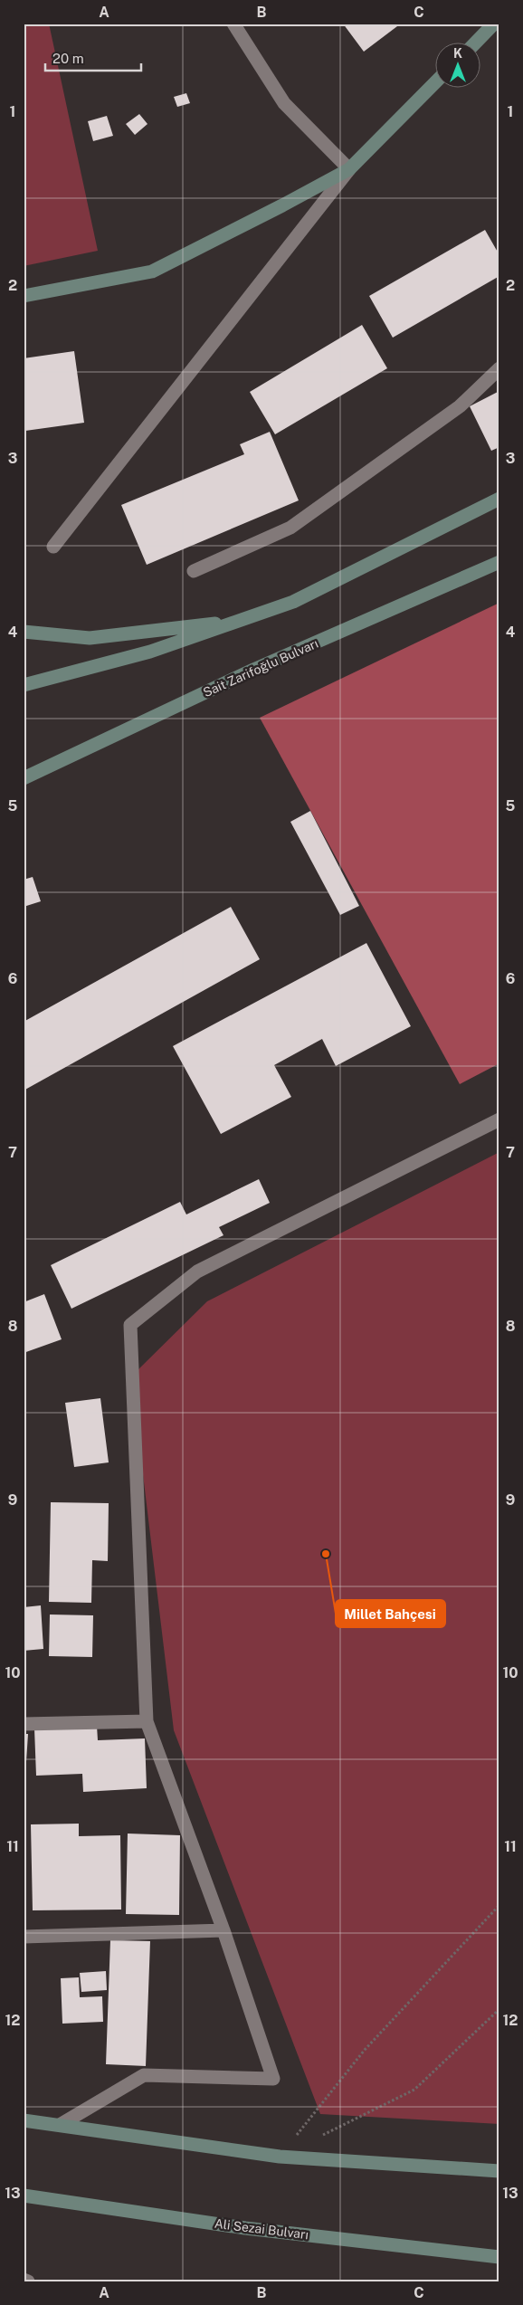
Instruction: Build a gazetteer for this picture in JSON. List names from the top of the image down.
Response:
{
  "streets": {
    "main road": ["Sait Zarifoğlu Bulvarı", "Ali Sezai Bulvarı"]
  },
  "places": ["Millet Bahçesi"],
  "scale_bar": "20 m",
  "north": "top",
  "grid": {
    "columns": ["A", "B", "C"],
    "rows": [
      "1",
      "2",
      "3",
      "4",
      "5",
      "6",
      "7",
      "8",
      "9",
      "10",
      "11",
      "12",
      "13"
    ]
  }
}
